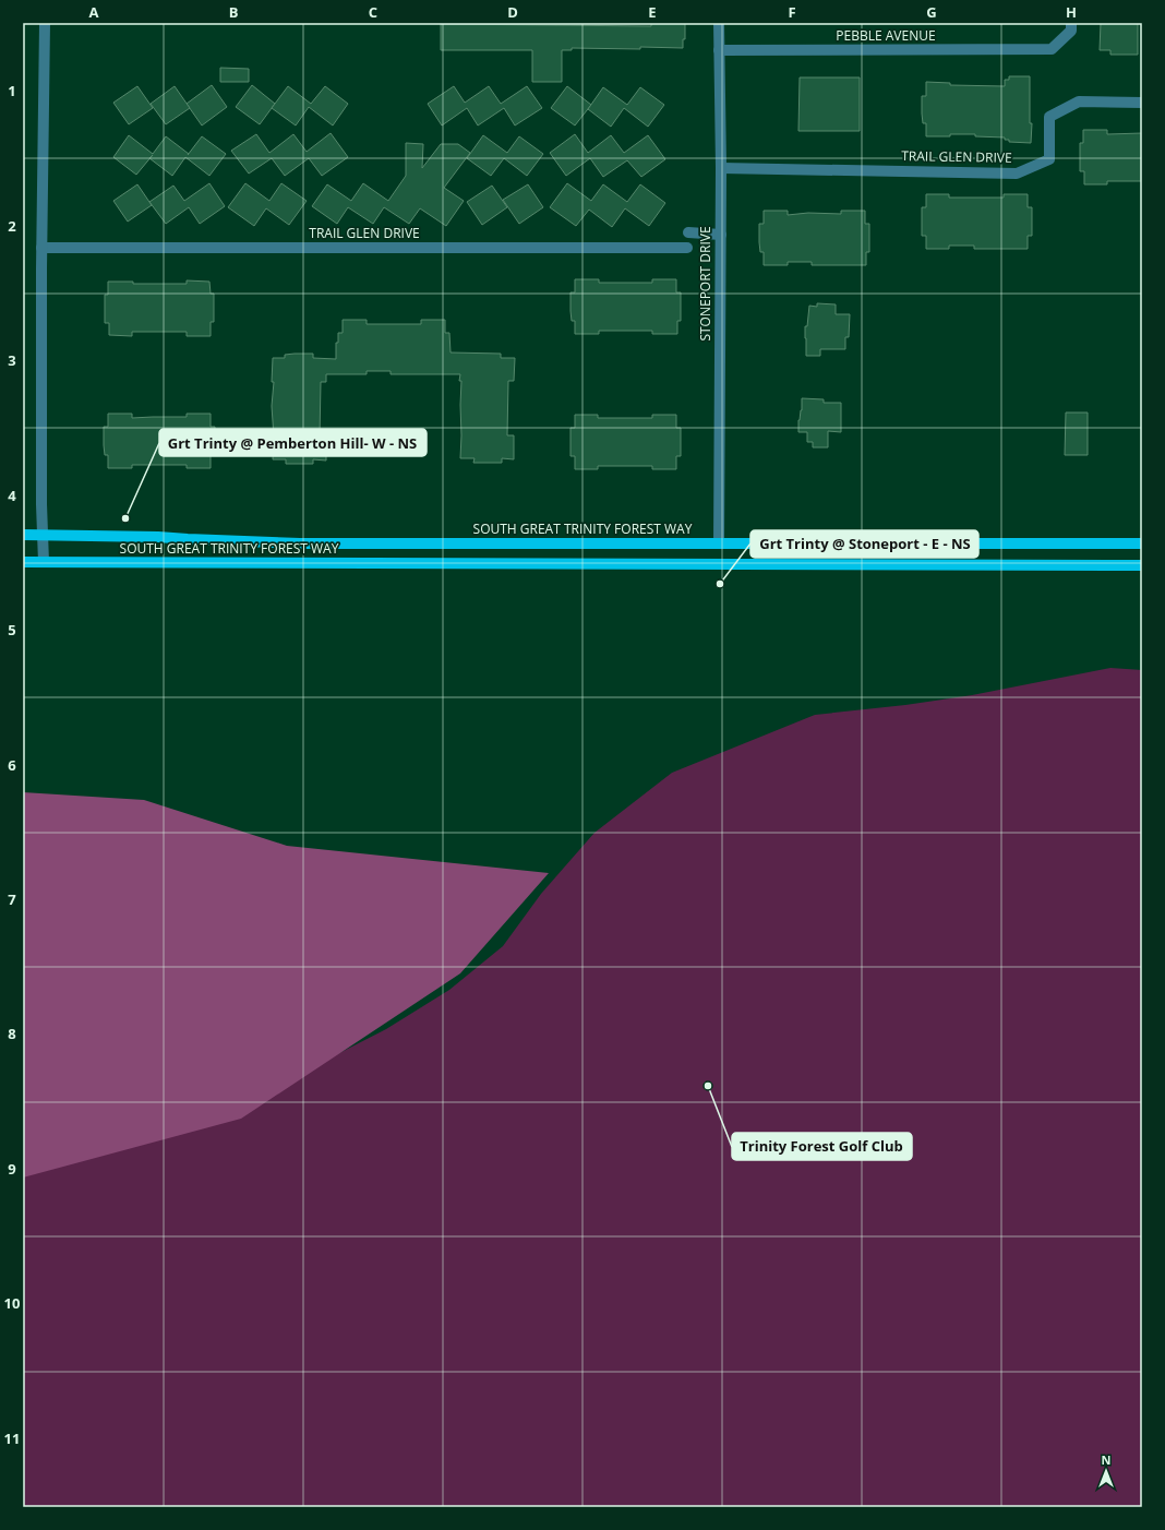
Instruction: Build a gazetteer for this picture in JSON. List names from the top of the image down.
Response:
{
  "streets": {
    "main road": ["SOUTH GREAT TRINITY FOREST WAY"],
    "street": ["PEBBLE AVENUE", "TRAIL GLEN DRIVE", "STONEPORT DRIVE"]
  },
  "crossings": [
    ["PEBBLE AVENUE", "STONEPORT DRIVE"],
    ["TRAIL GLEN DRIVE", "STONEPORT DRIVE"],
    ["STONEPORT DRIVE", "SOUTH GREAT TRINITY FOREST WAY"]
  ],
  "places": ["Grt Trinty @ Pemberton Hill- W - NS", "Grt Trinty @ Stoneport - E - NS", "Trinity Forest Golf Club"],
  "north": "top",
  "grid": {
    "columns": [
      "A",
      "B",
      "C",
      "D",
      "E",
      "F",
      "G",
      "H"
    ],
    "rows": [
      "1",
      "2",
      "3",
      "4",
      "5",
      "6",
      "7",
      "8",
      "9",
      "10",
      "11"
    ]
  }
}
